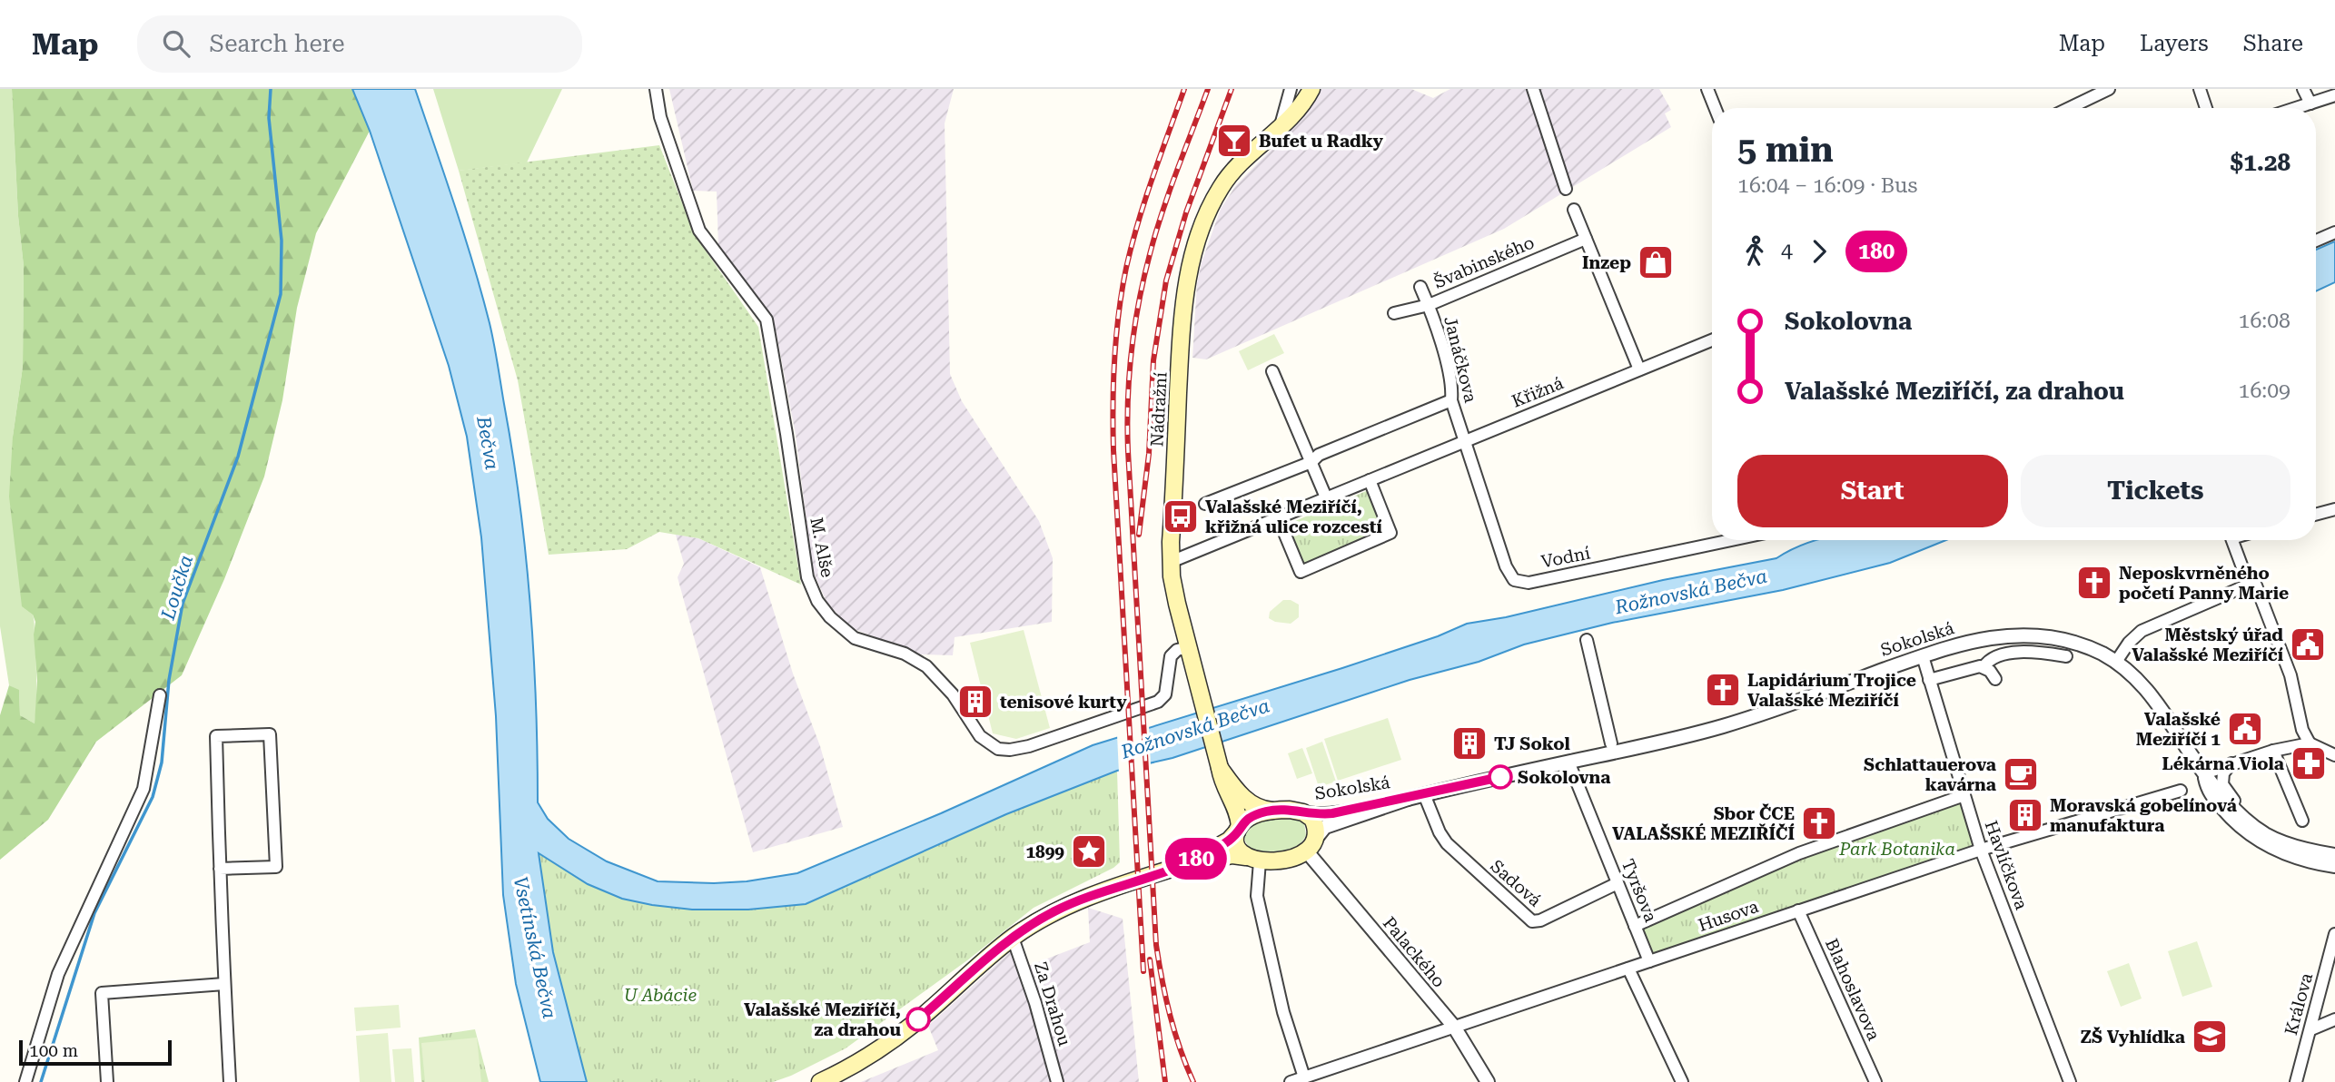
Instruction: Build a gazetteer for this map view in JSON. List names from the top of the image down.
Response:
{
  "streets": {
    "main road": ["Nádražní", "Sokolská"],
    "street": [
      "Švabinského",
      "Janáčkova",
      "Křižná",
      "M. Alše",
      "Vodní",
      "Havlíčkova",
      "Sadová",
      "Tyršova",
      "Husova",
      "Palackého",
      "Blahoslavova",
      "Za Drahou",
      "Králova"
    ]
  },
  "crossings": [
    ["Švabinského", "Janáčkova"],
    ["Janáčkova", "Křižná"],
    ["Janáčkova", "Vodní"],
    ["Křižná", "Nádražní"],
    ["Křižná", "Vodní"],
    ["Nádražní", "M. Alše"],
    ["Nádražní", "Sokolská"],
    ["Nádražní", "Palackého"],
    ["Sokolská", "Havlíčkova"],
    ["Sokolská", "Sadová"],
    ["Sokolská", "Tyršova"],
    ["Sokolská", "Palackého"],
    ["Sokolská", "Za Drahou"],
    ["Havlíčkova", "Husova"],
    ["Sadová", "Tyršova"],
    ["Tyršova", "Husova"],
    ["Husova", "Palackého"],
    ["Husova", "Blahoslavova"]
  ],
  "water": [
    "Bečva",
    "Loučka",
    "Rožnovská Bečva",
    "Vsetínská Bečva"
  ],
  "parks": ["Park Botanika", "U Abácie"],
  "places": {
    "bar": ["Bufet u Radky"],
    "shop": ["Inzep"],
    "bus stop": ["Valašské Meziříčí, křižná ulice rozcestí"],
    "church": ["Neposkvrněného početí Panny Marie", "Lapidárium Trojice Valašské Meziříčí", "Sbor ČCE VALAŠSKÉ MEZIŘÍČÍ"],
    "public building": ["Městský úřad Valašské Meziříčí", "Valašské Meziříčí 1"],
    "building": ["tenisové kurty", "TJ Sokol", "Moravská gobelínová manufaktura"],
    "pharmacy": ["Lékárna Viola"],
    "cafe": ["Schlattauerova kavárna"],
    "other": ["Sokolovna", "Valašské Meziříčí, za drahou"],
    "place": ["1899"],
    "school or university": ["ZŠ Vyhlídka"]
  },
  "lines": ["bus line 180"],
  "scale_bar": "100 m",
  "page": {
    "header": "Map",
    "search": "Search here",
    "nav": ["Map", "Layers", "Share"],
    "on_map": "180",
    "heading": ["5 min", "16:04 – 16:09 · Bus", "$1.28"],
    "legs": ["4", "180"],
    "list": [
      {
        "name": "Sokolovna",
        "value": "16:08"
      },
      {
        "name": "Valašské Meziříčí, za drahou",
        "value": "16:09"
      }
    ],
    "buttons": ["Start", "Tickets"],
    "scale": "100 m"
  }
}
